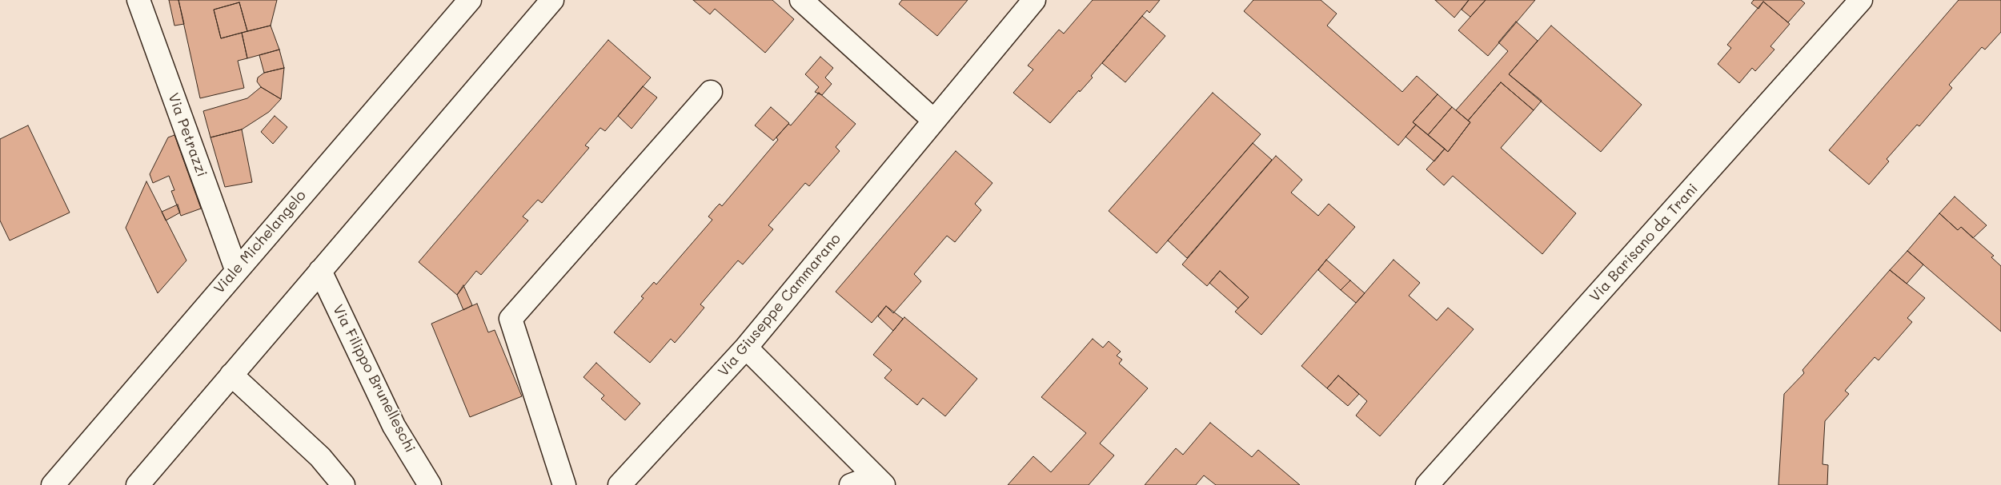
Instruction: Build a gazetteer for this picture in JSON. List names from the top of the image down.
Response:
{
  "streets": {
    "street": [
      "Via Petrazzi",
      "Viale Michelangelo",
      "Via Barisano da Trani",
      "Via Giuseppe Cammarano",
      "Via Filippo Brunelleschi"
    ]
  },
  "crossings": [
    ["Via Petrazzi", "Viale Michelangelo"]
  ]
}
